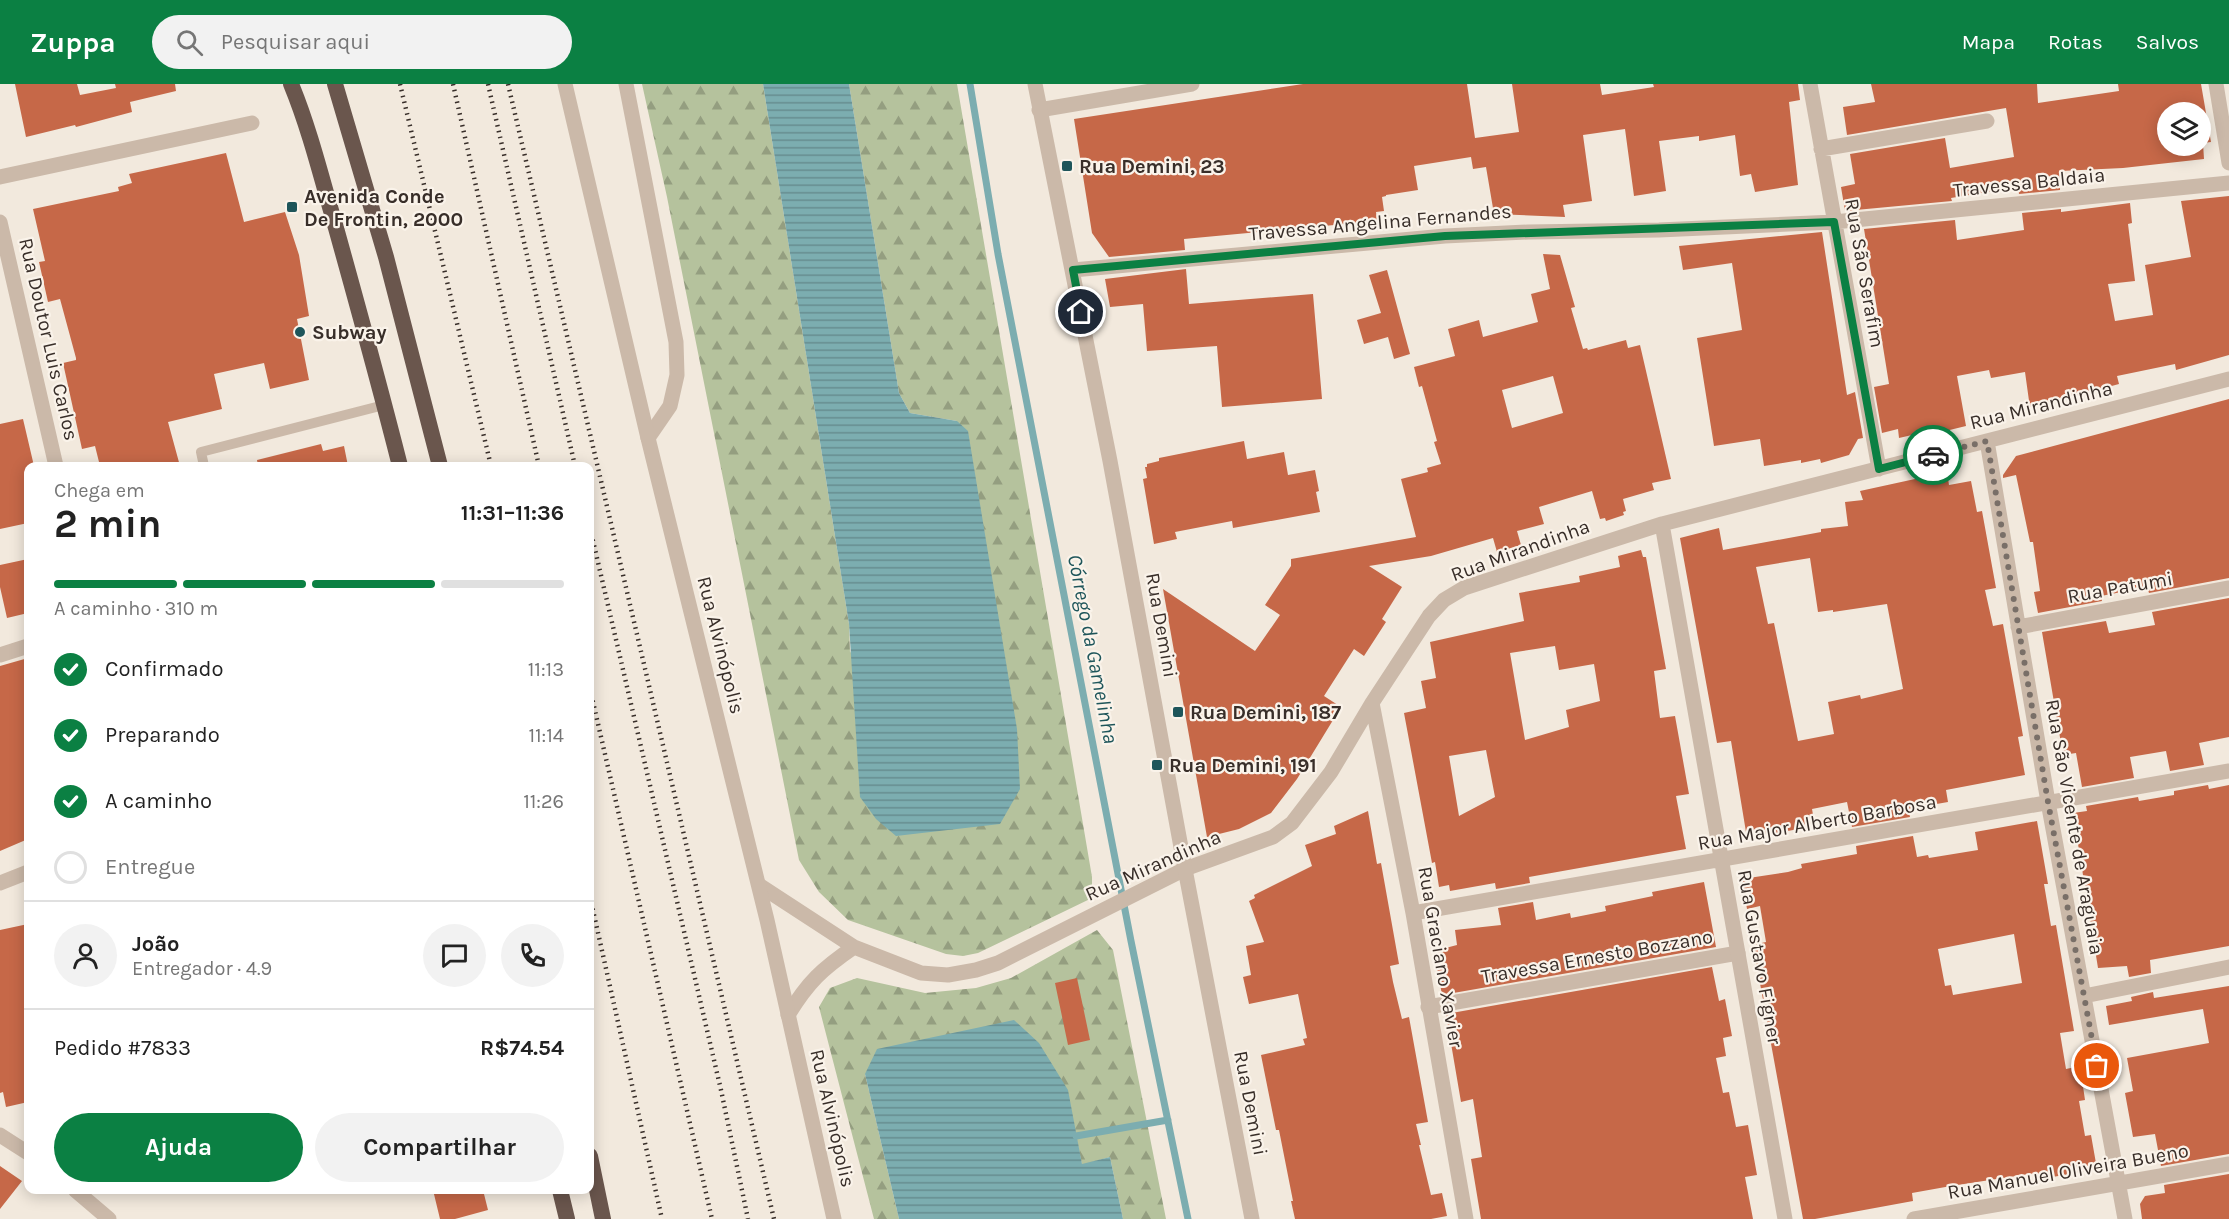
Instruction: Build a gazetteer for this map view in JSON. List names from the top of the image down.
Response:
{
  "streets": {
    "street": [
      "Travessa Baldaia",
      "Travessa Angelina Fernandes",
      "Rua São Serafim",
      "Rua Doutor Luis Carlos",
      "Rua Mirandinha",
      "Rua Patumi",
      "Rua Demini",
      "Rua Alvinópolis",
      "Rua Major Alberto Barbosa",
      "Rua São Vicente de Araguaia",
      "Travessa Ernesto Bozzano",
      "Rua Graciano Xavier",
      "Rua Gustavo Figner",
      "Rua Manuel Oliveira Bueno"
    ]
  },
  "crossings": [
    ["Travessa Baldaia", "Travessa Angelina Fernandes"],
    ["Travessa Baldaia", "Rua São Serafim"],
    ["Travessa Angelina Fernandes", "Rua São Serafim"],
    ["Travessa Angelina Fernandes", "Rua Demini"],
    ["Rua São Serafim", "Rua Mirandinha"],
    ["Rua Mirandinha", "Rua Demini"],
    ["Rua Mirandinha", "Rua Alvinópolis"],
    ["Rua Mirandinha", "Rua São Vicente de Araguaia"],
    ["Rua Mirandinha", "Rua Graciano Xavier"],
    ["Rua Mirandinha", "Rua Gustavo Figner"],
    ["Rua Patumi", "Rua São Vicente de Araguaia"],
    ["Rua Major Alberto Barbosa", "Rua São Vicente de Araguaia"],
    ["Rua Major Alberto Barbosa", "Rua Graciano Xavier"],
    ["Rua Major Alberto Barbosa", "Rua Gustavo Figner"],
    ["Rua São Vicente de Araguaia", "Rua Manuel Oliveira Bueno"],
    ["Travessa Ernesto Bozzano", "Rua Graciano Xavier"],
    ["Travessa Ernesto Bozzano", "Rua Gustavo Figner"]
  ],
  "water": ["Córrego da Gamelinha"],
  "places": {
    "transit": [
      "Rua Demini, 23",
      "Avenida Conde De Frontin, 2000",
      "Rua Demini, 187",
      "Rua Demini, 191"
    ],
    "other": ["Subway"]
  },
  "page": {
    "header": "Zuppa",
    "search": "Pesquisar aqui",
    "nav": ["Mapa", "Rotas", "Salvos"],
    "heading": ["2 min", "Chega em", "11:31–11:36"],
    "panel": [
      "João",
      "Entregador · 4.9",
      "Pedido #7833",
      "R$74.54"
    ],
    "bar": "A caminho · 310 m",
    "list": [
      ["Confirmado", "11:13"],
      ["Preparando", "11:14"],
      ["A caminho", "11:26"],
      "Entregue"
    ],
    "buttons": ["Ajuda", "Compartilhar"]
  }
}
